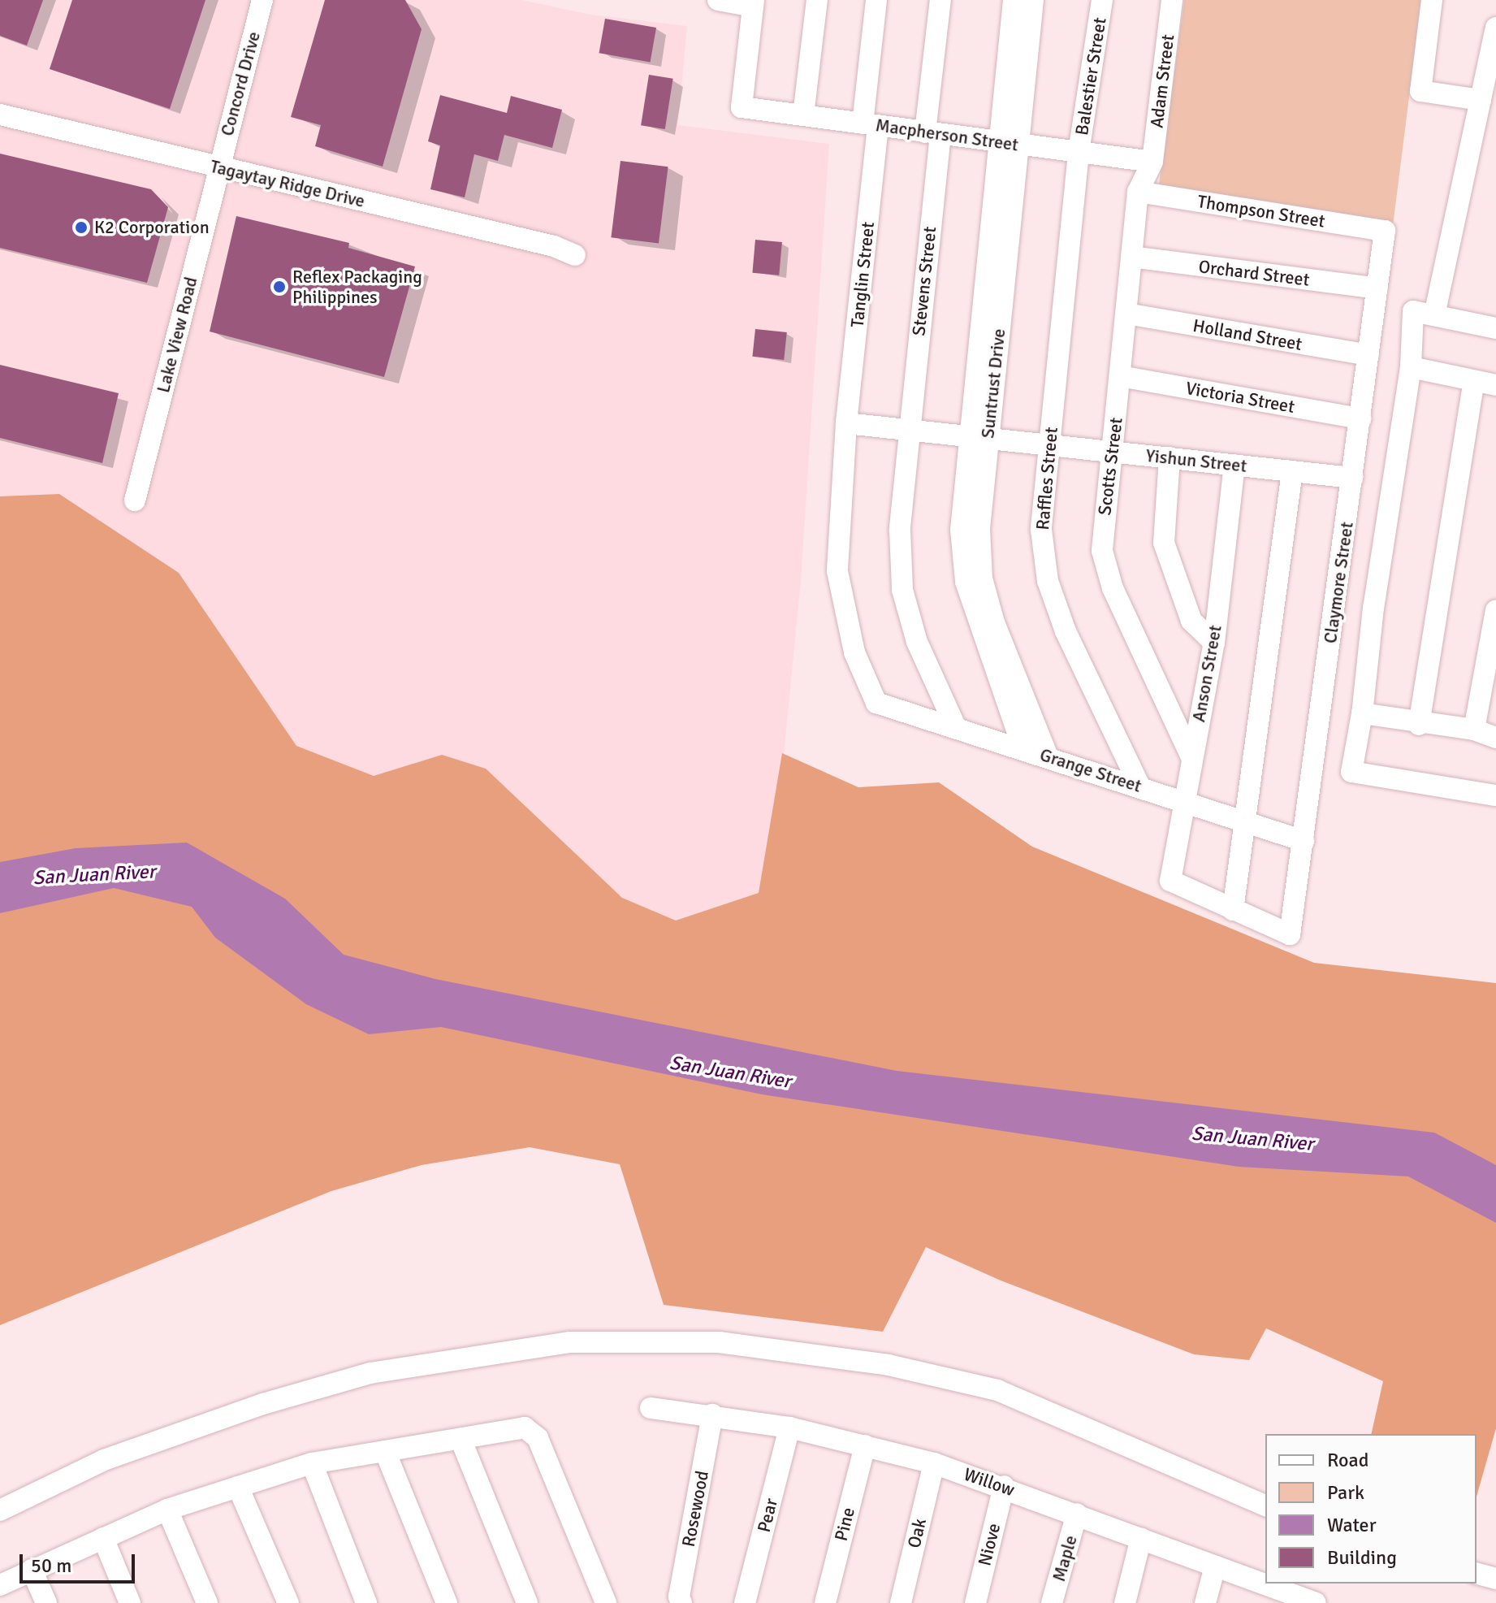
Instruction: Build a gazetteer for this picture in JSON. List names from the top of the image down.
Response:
{
  "streets": {
    "street": [
      "Balestier Street",
      "Adam Street",
      "Concord Drive",
      "Macpherson Street",
      "Tagaytay Ridge Drive",
      "Thompson Street",
      "Orchard Street",
      "Tanglin Street",
      "Stevens Street",
      "Lake View Road",
      "Holland Street",
      "Suntrust Drive",
      "Victoria Street",
      "Yishun Street",
      "Scotts Street",
      "Raffles Street",
      "Claymore Street",
      "Anson Street",
      "Grange Street",
      "Willow",
      "Rosewood",
      "Pear",
      "Pine",
      "Oak",
      "Niove",
      "Maple"
    ]
  },
  "crossings": [
    ["Balestier Street", "Macpherson Street"],
    ["Balestier Street", "Raffles Street"],
    ["Adam Street", "Macpherson Street"],
    ["Adam Street", "Scotts Street"],
    ["Concord Drive", "Tagaytay Ridge Drive"],
    ["Concord Drive", "Lake View Road"],
    ["Macpherson Street", "Tanglin Street"],
    ["Macpherson Street", "Stevens Street"],
    ["Macpherson Street", "Suntrust Drive"],
    ["Macpherson Street", "Scotts Street"],
    ["Macpherson Street", "Raffles Street"],
    ["Tagaytay Ridge Drive", "Lake View Road"],
    ["Thompson Street", "Scotts Street"],
    ["Thompson Street", "Claymore Street"],
    ["Orchard Street", "Scotts Street"],
    ["Orchard Street", "Claymore Street"],
    ["Tanglin Street", "Yishun Street"],
    ["Tanglin Street", "Grange Street"],
    ["Stevens Street", "Yishun Street"],
    ["Stevens Street", "Grange Street"],
    ["Holland Street", "Scotts Street"],
    ["Holland Street", "Claymore Street"],
    ["Suntrust Drive", "Yishun Street"],
    ["Suntrust Drive", "Grange Street"],
    ["Victoria Street", "Scotts Street"],
    ["Victoria Street", "Claymore Street"],
    ["Yishun Street", "Scotts Street"],
    ["Yishun Street", "Raffles Street"],
    ["Yishun Street", "Claymore Street"],
    ["Yishun Street", "Anson Street"],
    ["Scotts Street", "Anson Street"],
    ["Raffles Street", "Grange Street"],
    ["Claymore Street", "Anson Street"],
    ["Claymore Street", "Grange Street"],
    ["Anson Street", "Grange Street"],
    ["Willow", "Rosewood"],
    ["Willow", "Pear"],
    ["Willow", "Pine"],
    ["Willow", "Oak"],
    ["Willow", "Niove"],
    ["Willow", "Maple"]
  ],
  "water": ["San Juan River"],
  "places": ["K2 Corporation", "Reflex Packaging Philippines"],
  "legend": [
    "Road",
    "Park",
    "Water",
    "Building"
  ],
  "scale_bar": "50 m"
}
